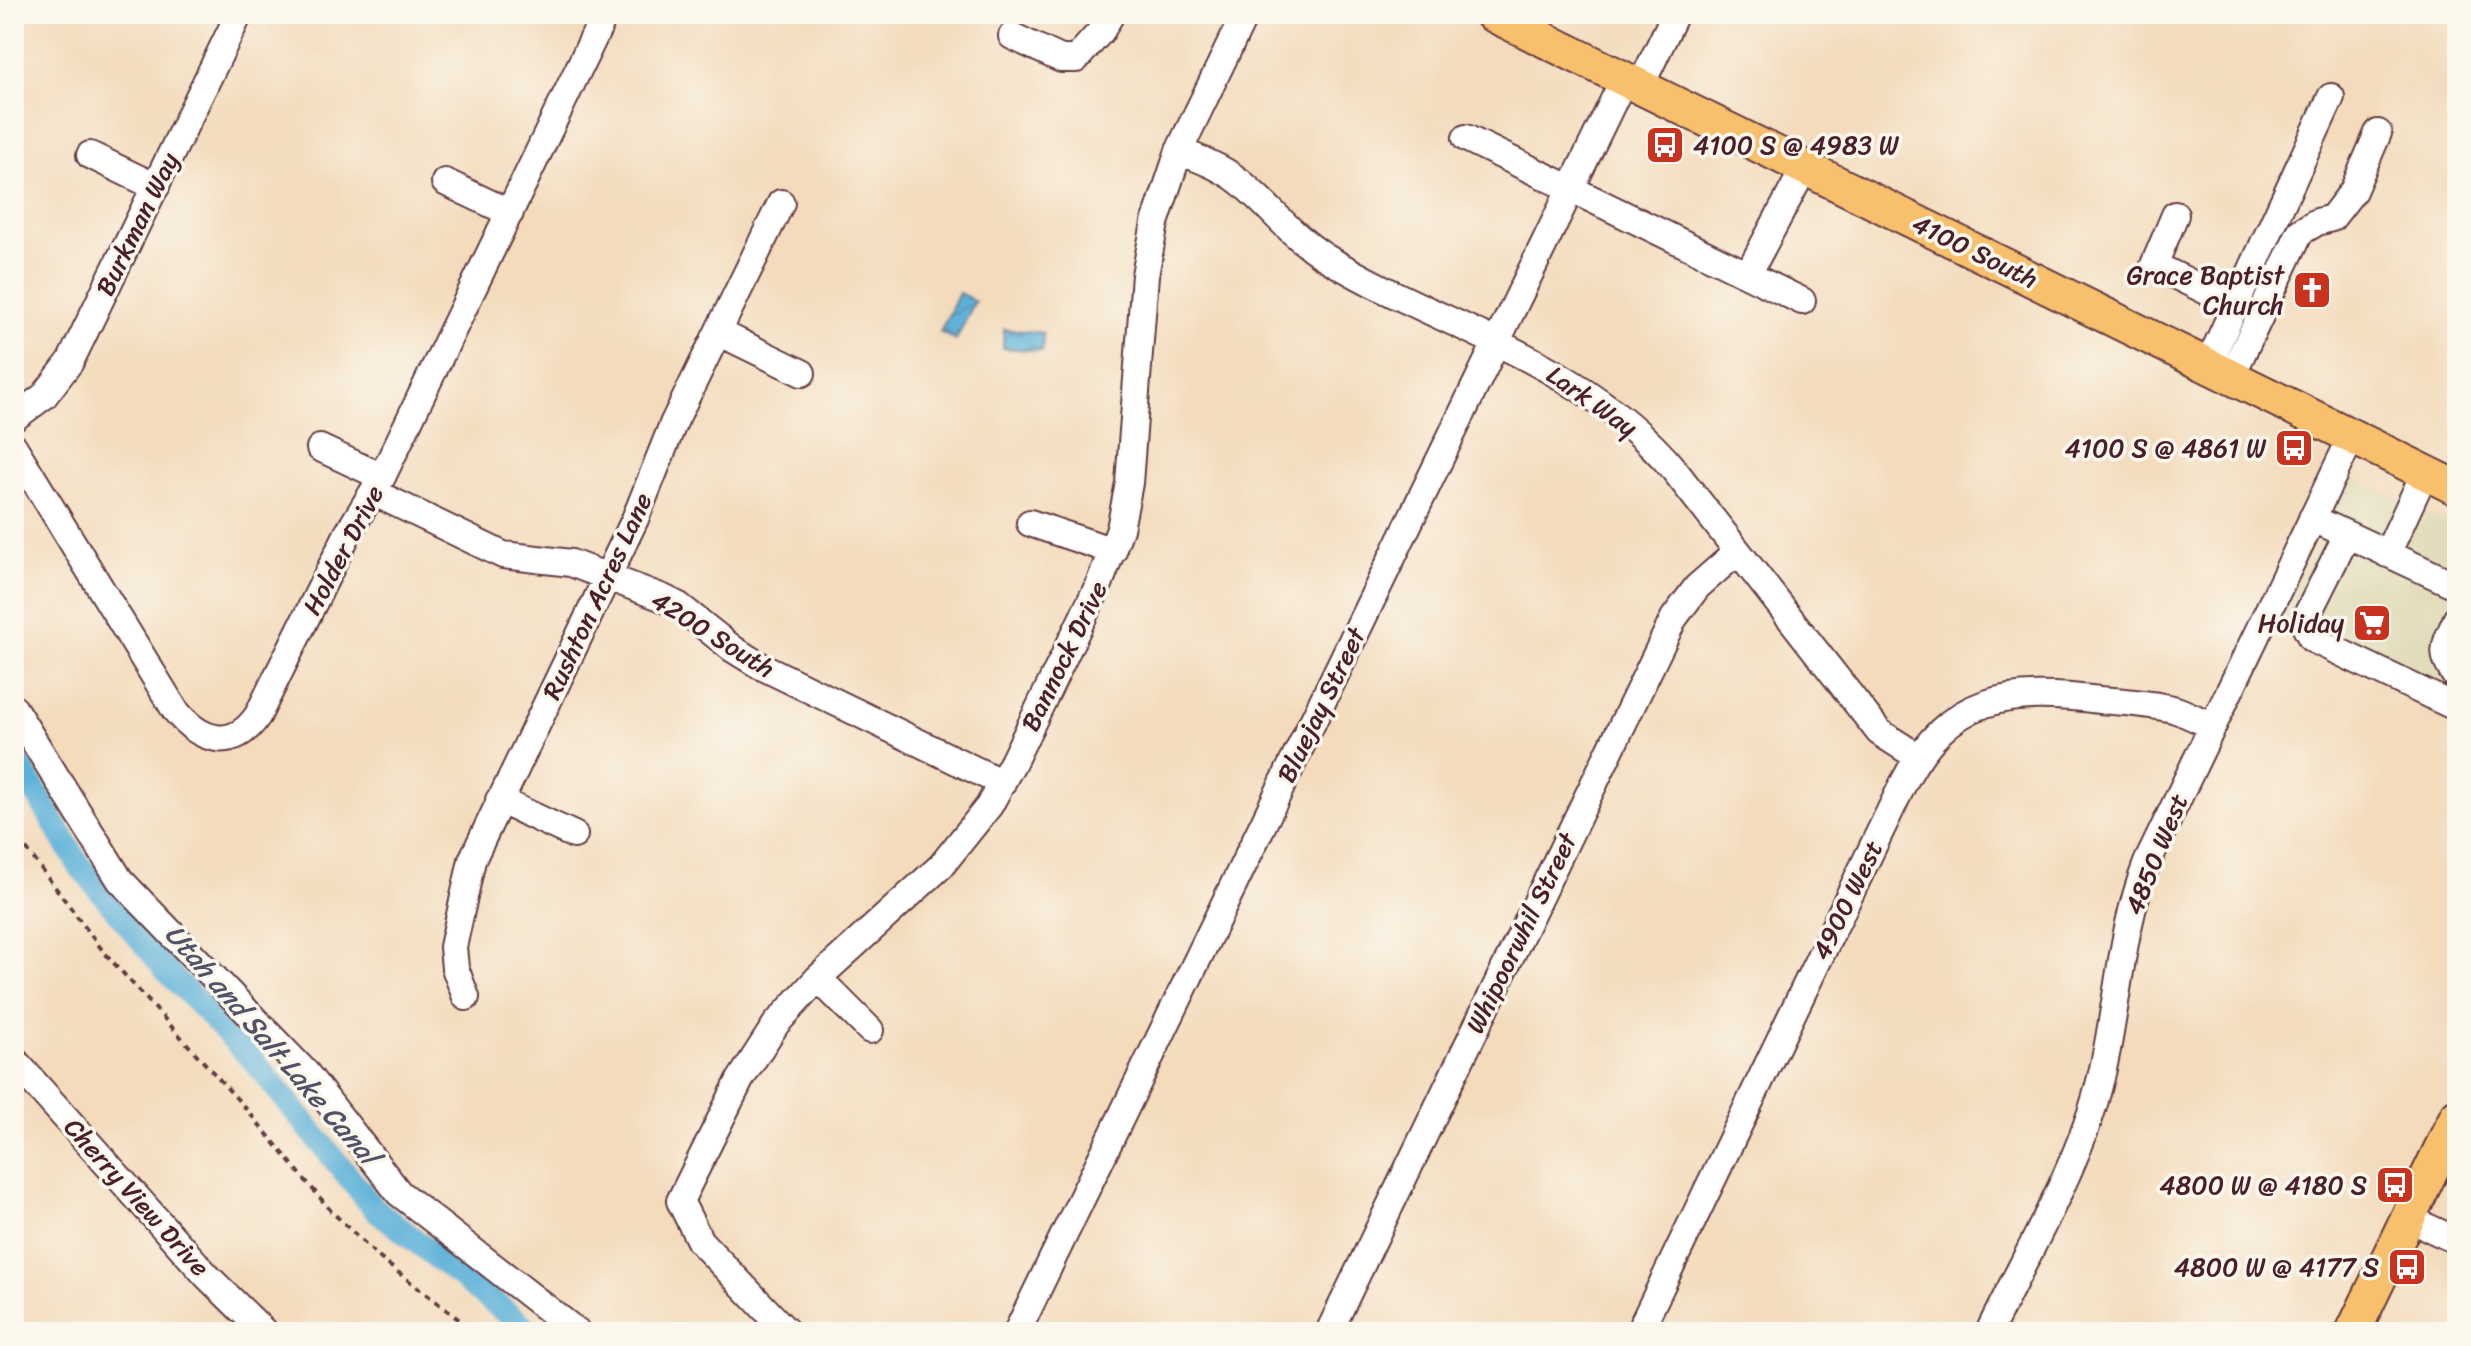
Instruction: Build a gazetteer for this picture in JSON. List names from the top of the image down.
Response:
{
  "streets": {
    "main road": ["4100 South"],
    "street": [
      "Burkman Way",
      "Lark Way",
      "Holder Drive",
      "Rushton Acres Lane",
      "4200 South",
      "Bannock Drive",
      "Bluejay Street",
      "4850 West",
      "4900 West",
      "Whipoorwhil Street",
      "Cherry View Drive"
    ]
  },
  "crossings": [
    ["4100 South", "Bluejay Street"],
    ["4100 South", "4850 West"],
    ["Lark Way", "Bannock Drive"],
    ["Lark Way", "Bluejay Street"],
    ["Lark Way", "4900 West"],
    ["Lark Way", "Whipoorwhil Street"],
    ["Holder Drive", "4200 South"],
    ["Rushton Acres Lane", "4200 South"],
    ["4200 South", "Bannock Drive"],
    ["4850 West", "4900 West"]
  ],
  "water": ["Utah and Salt Lake Canal"],
  "places": {
    "bus stop": [
      "4100 S @ 4983 W",
      "4100 S @ 4861 W",
      "4800 W @ 4180 S",
      "4800 W @ 4177 S"
    ],
    "church": ["Grace Baptist Church"],
    "supermarket": ["Holiday"]
  }
}
